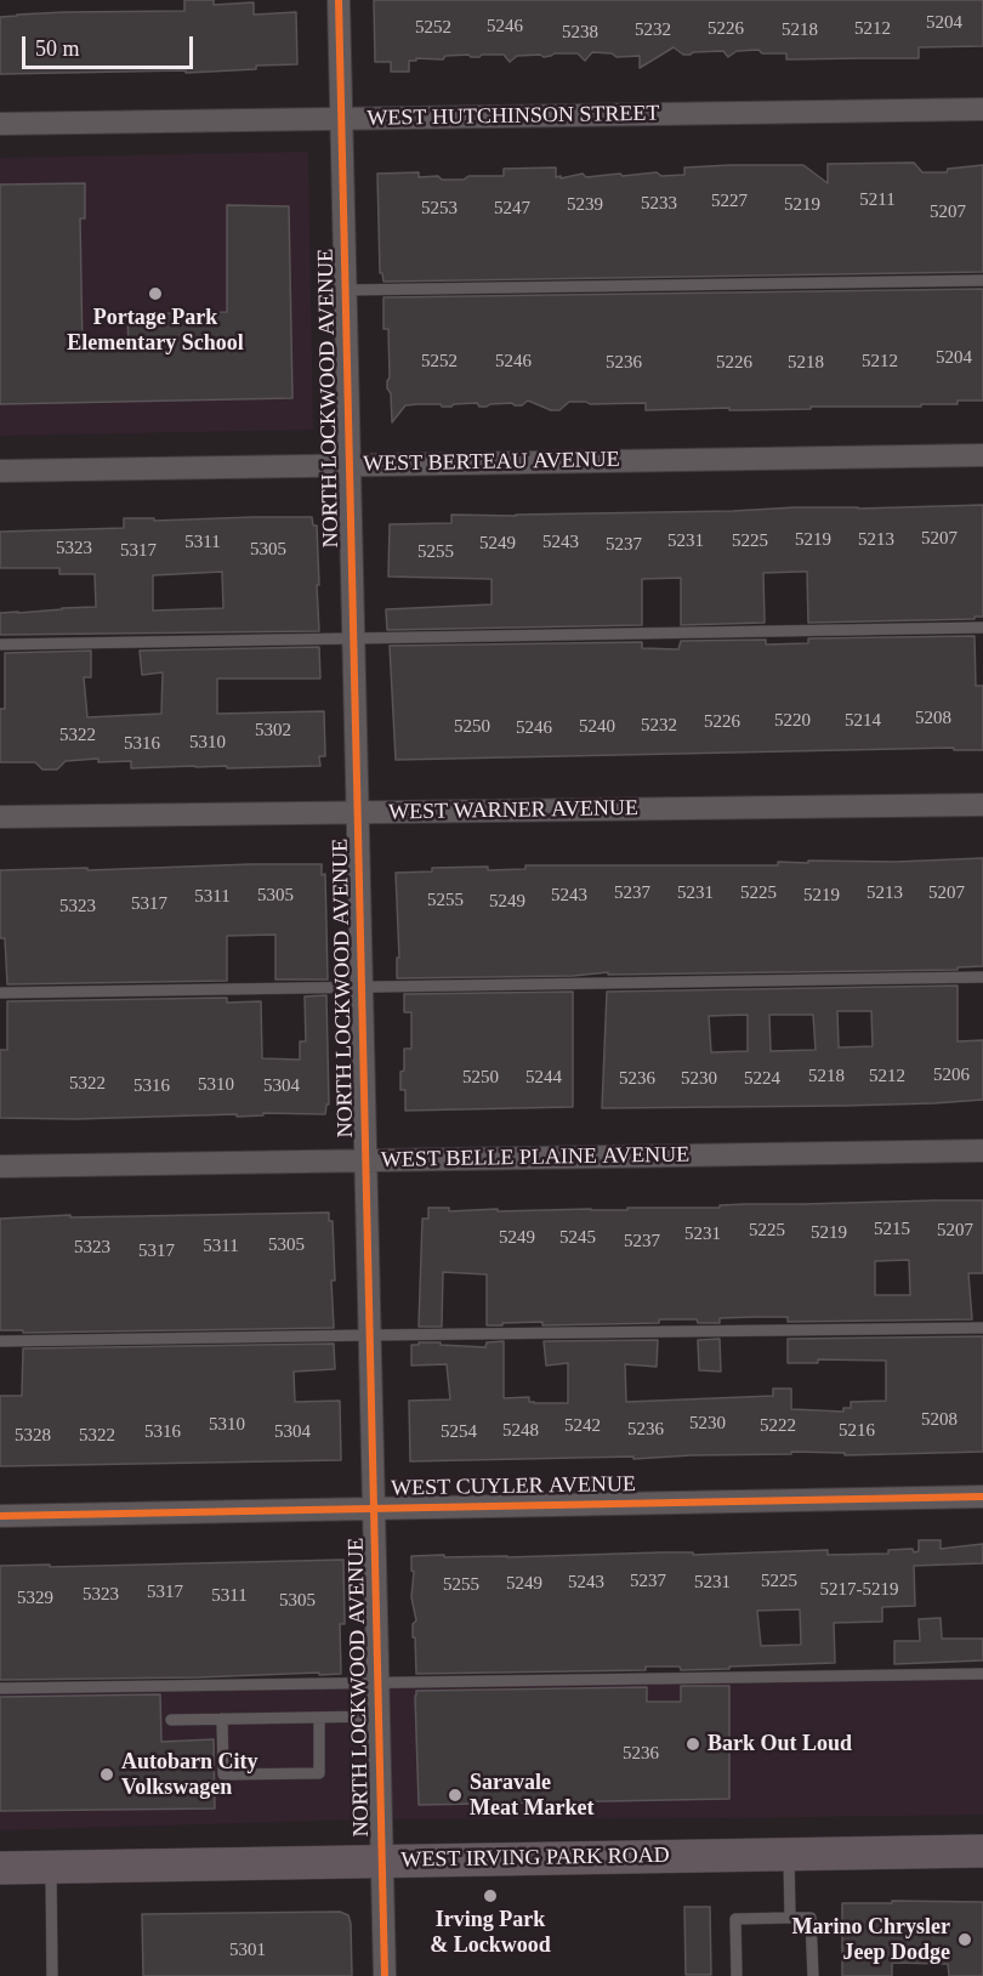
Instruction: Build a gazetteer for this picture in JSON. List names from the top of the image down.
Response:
{
  "streets": {
    "main road": ["WEST IRVING PARK ROAD"],
    "street": [
      "WEST HUTCHINSON STREET",
      "NORTH LOCKWOOD AVENUE",
      "WEST BERTEAU AVENUE",
      "WEST WARNER AVENUE",
      "WEST BELLE PLAINE AVENUE",
      "WEST CUYLER AVENUE"
    ]
  },
  "crossings": [
    ["WEST HUTCHINSON STREET", "NORTH LOCKWOOD AVENUE"],
    ["NORTH LOCKWOOD AVENUE", "WEST BERTEAU AVENUE"],
    ["NORTH LOCKWOOD AVENUE", "WEST WARNER AVENUE"],
    ["NORTH LOCKWOOD AVENUE", "WEST BELLE PLAINE AVENUE"],
    ["NORTH LOCKWOOD AVENUE", "WEST CUYLER AVENUE"],
    ["NORTH LOCKWOOD AVENUE", "WEST IRVING PARK ROAD"]
  ],
  "places": [
    "Portage Park Elementary School",
    "Bark Out Loud",
    "Autobarn City Volkswagen",
    "Saravale Meat Market",
    "Irving Park & Lockwood",
    "Marino Chrysler Jeep Dodge"
  ],
  "house_numbers": [
    "5204",
    "5246",
    "5252",
    "5226",
    "5212",
    "5232",
    "5218",
    "5238",
    "5211",
    "5227",
    "5233",
    "5239",
    "5219",
    "5253",
    "5247",
    "5207",
    "5204",
    "5252",
    "5246",
    "5212",
    "5236",
    "5226",
    "5218",
    "5207",
    "5219",
    "5213",
    "5231",
    "5225",
    "5311",
    "5243",
    "5249",
    "5237",
    "5323",
    "5305",
    "5317",
    "5255",
    "5208",
    "5220",
    "5214",
    "5226",
    "5232",
    "5250",
    "5240",
    "5246",
    "5302",
    "5322",
    "5310",
    "5316",
    "5237",
    "5231",
    "5225",
    "5213",
    "5207",
    "5305",
    "5243",
    "5219",
    "5311",
    "5255",
    "5249",
    "5317",
    "5323",
    "5206",
    "5218",
    "5212",
    "5250",
    "5244",
    "5236",
    "5230",
    "5224",
    "5322",
    "5310",
    "5316",
    "5304",
    "5215",
    "5225",
    "5207",
    "5219",
    "5231",
    "5249",
    "5245",
    "5237",
    "5305",
    "5311",
    "5323",
    "5317",
    "5208",
    "5230",
    "5310",
    "5242",
    "5222",
    "5236",
    "5248",
    "5216",
    "5316",
    "5304",
    "5254",
    "5328",
    "5322",
    "5237",
    "5225",
    "5243",
    "5231",
    "5249",
    "5255",
    "5217-5219",
    "5317",
    "5323",
    "5311",
    "5329",
    "5305",
    "5236",
    "5301"
  ],
  "scale_bar": "50 m"
}
